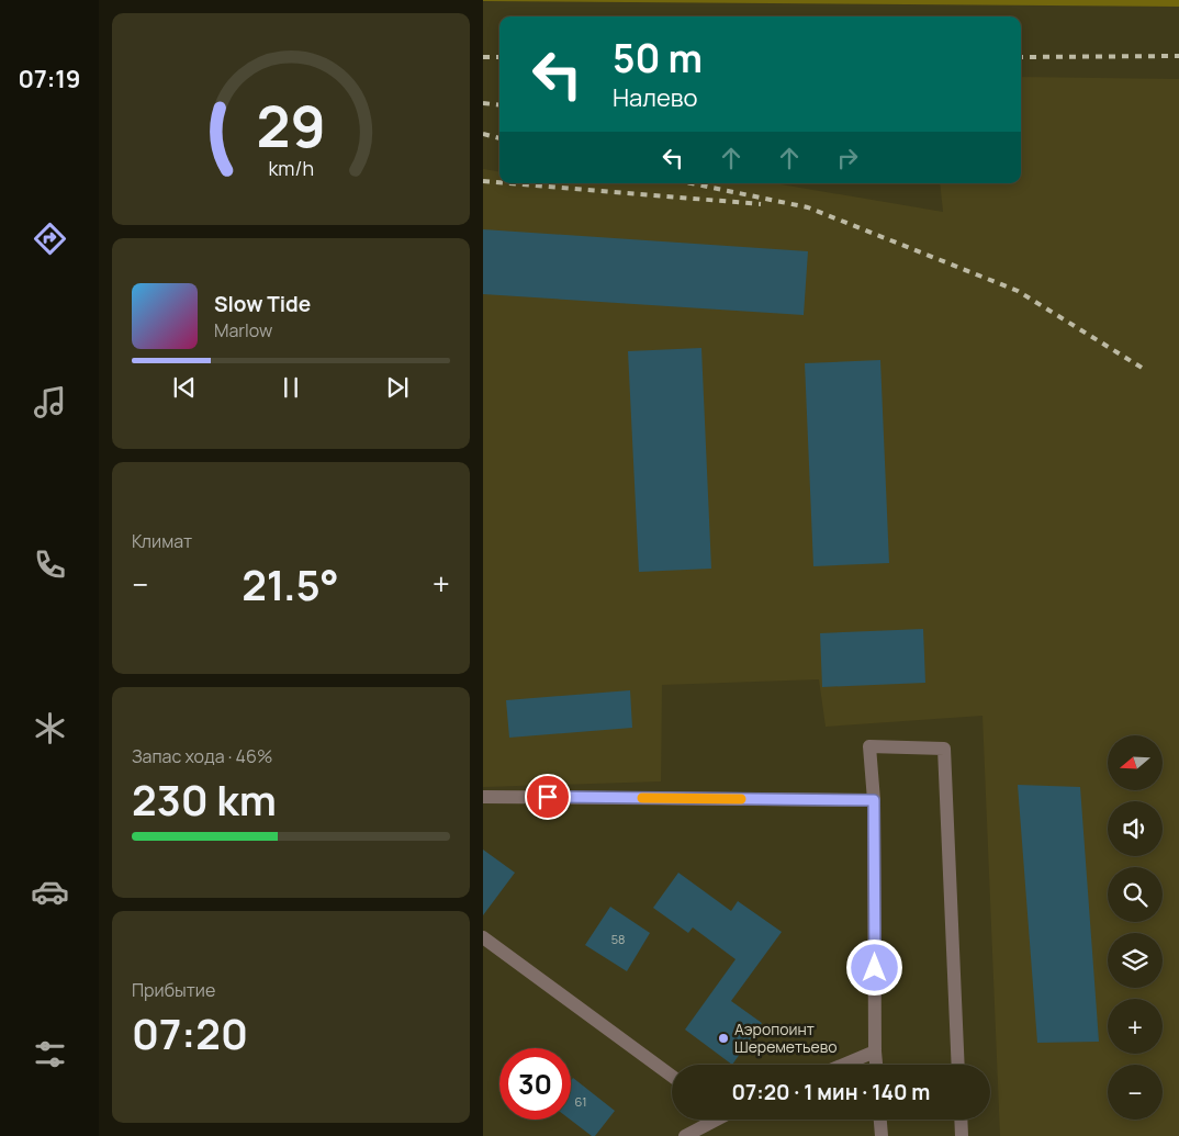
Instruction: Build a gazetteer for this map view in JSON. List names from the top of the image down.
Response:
{
  "places": ["Аэропоинт Шереметьево"],
  "house_numbers": ["58", "61"],
  "north": "left",
  "page": {
    "tabs": "07:19",
    "turn": ["50 m", "Налево"],
    "song": ["Slow Tide", "Marlow"],
    "tile": [
      "Климат",
      ["Запас хода · 46%", "230 km"],
      ["Прибытие", "07:20"]
    ],
    "heat": ["−", "21.5°", "+"],
    "map_buttons": ["+", "−"],
    "limit": "30",
    "trip": "07:20 · 1 мин · 140 m",
    "gauge": ["29", "km/h"]
  }
}
